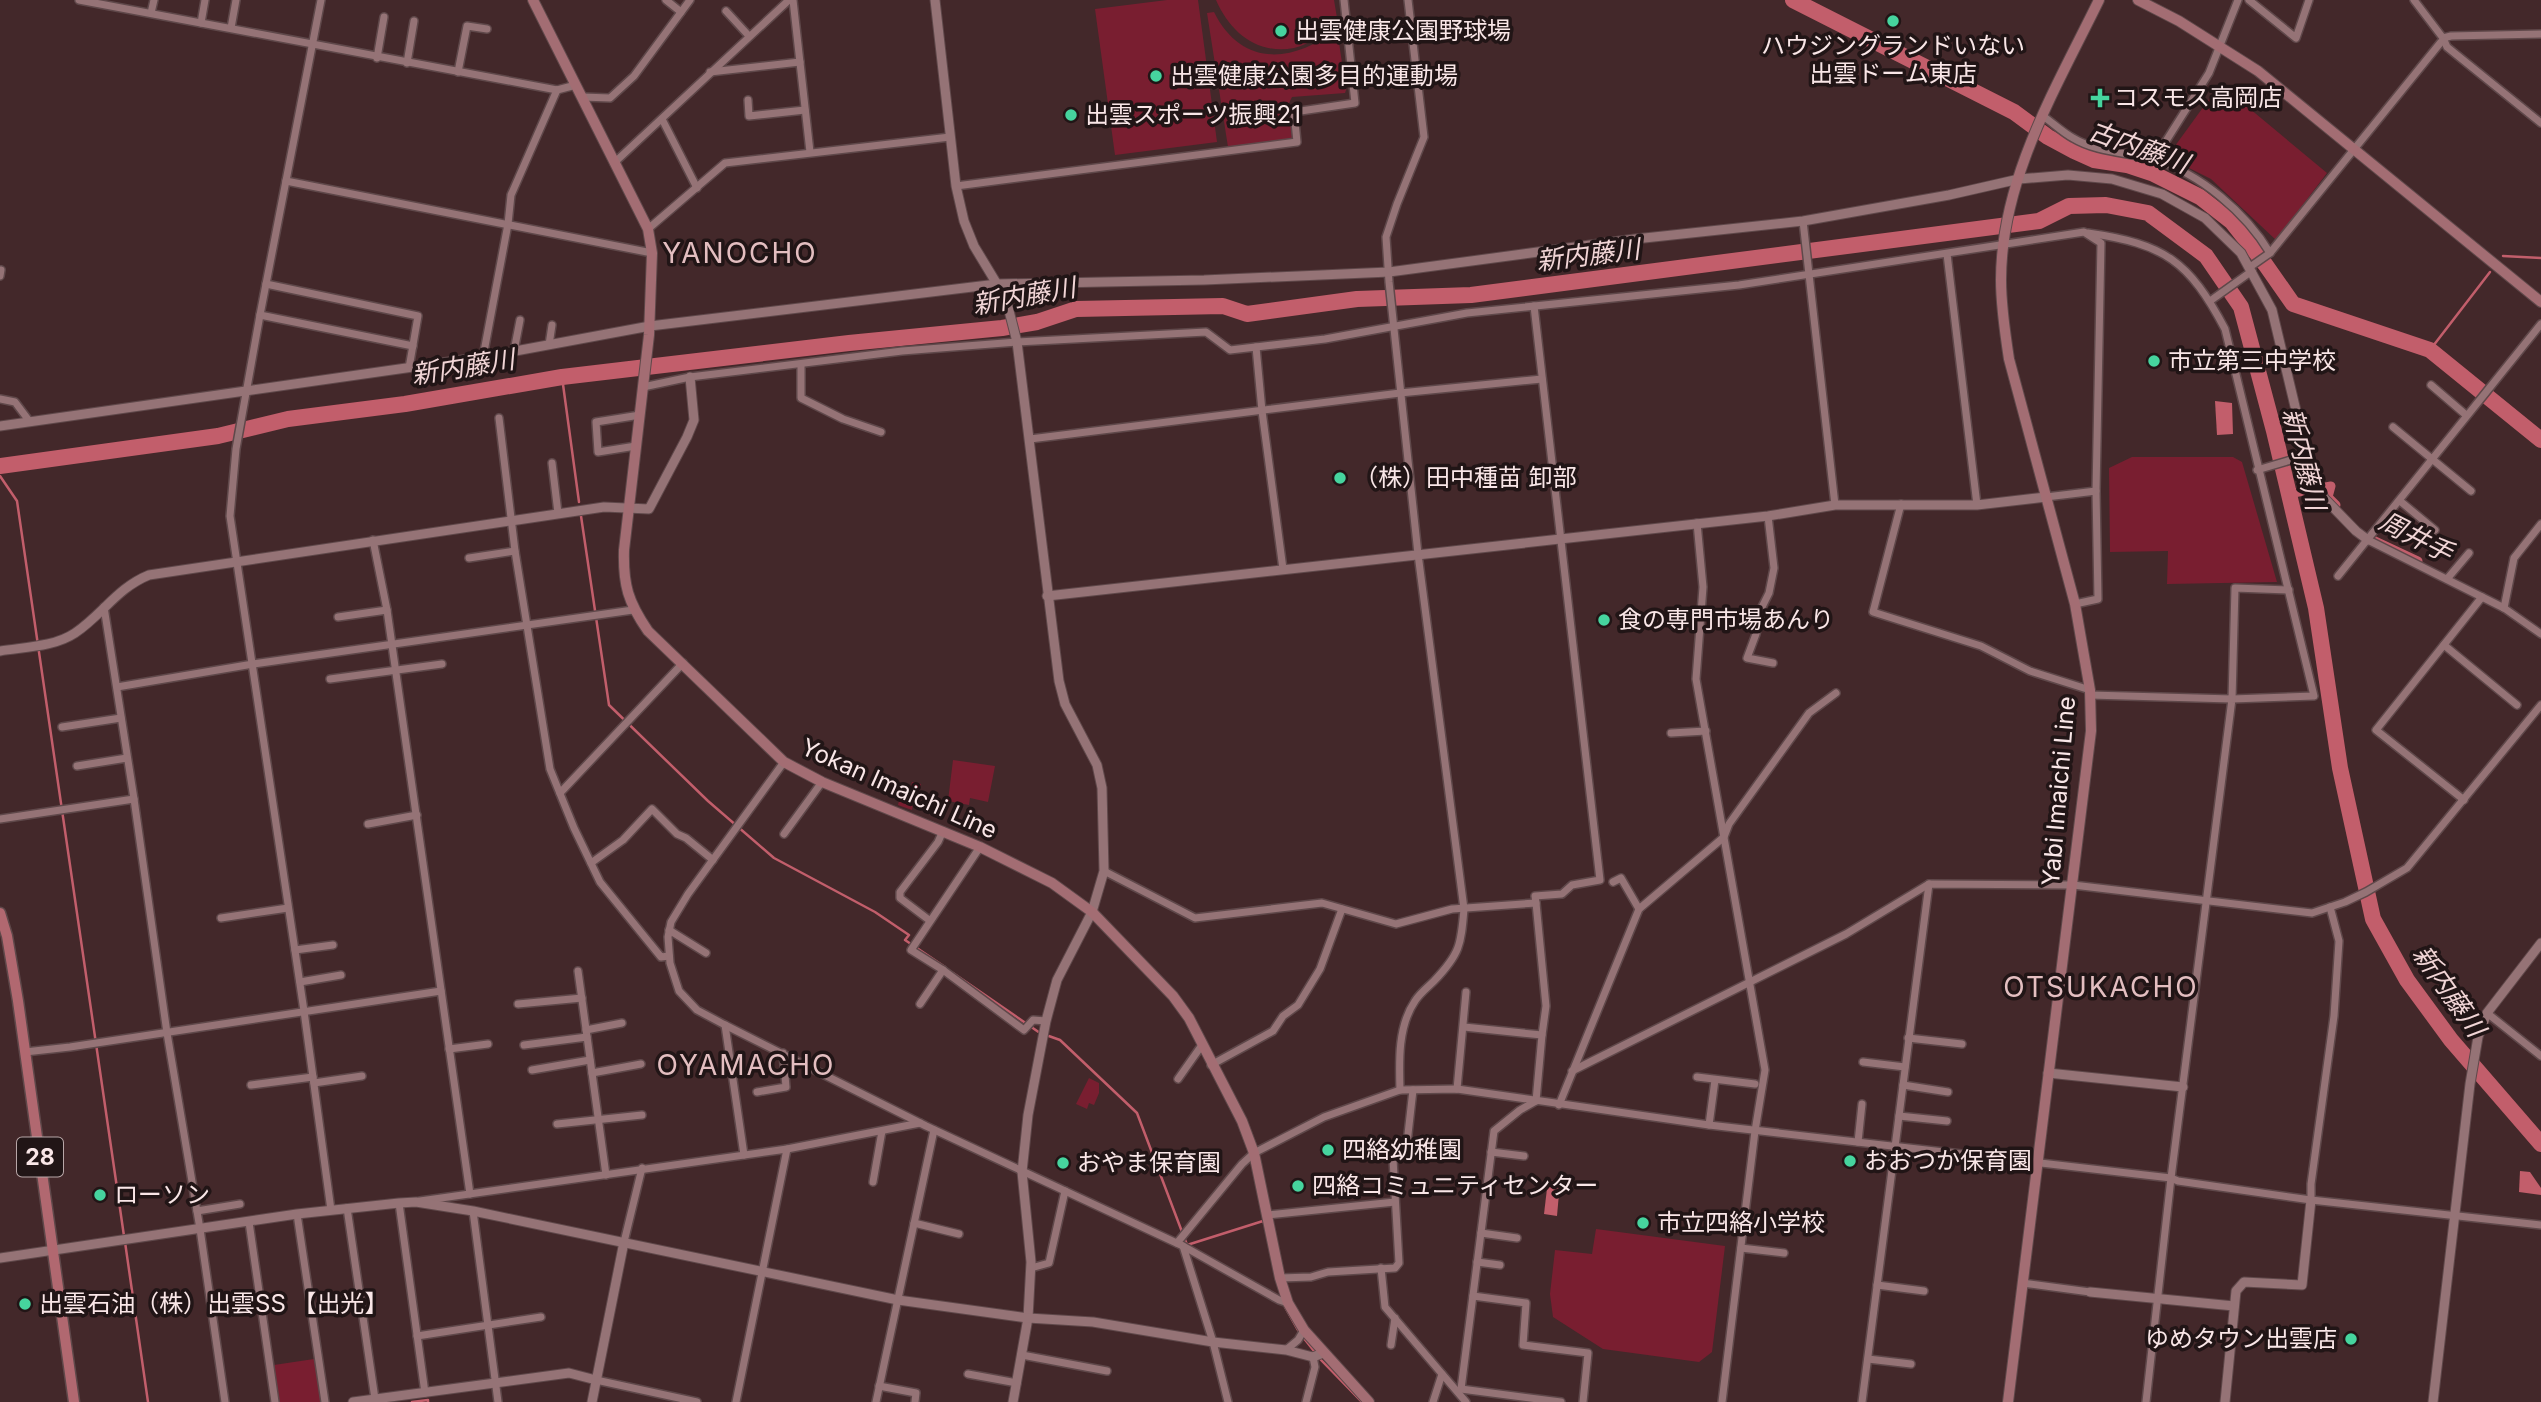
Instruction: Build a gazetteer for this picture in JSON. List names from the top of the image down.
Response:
{
  "streets": {
    "main road": ["Yokan Imaichi Line", "Yabi Imaichi Line", "28"]
  },
  "districts": ["YANOCHO", "OTSUKACHO", "OYAMACHO"],
  "water": ["古内藤川", "新内藤川", "周井手"],
  "places": {
    "other": [
      "ハウジングランドいない 出雲ドーム東店",
      "出雲健康公園野球場",
      "出雲健康公園多目的運動場",
      "出雲スポーツ振興21",
      "市立第三中学校",
      "（株）田中種苗 卸部",
      "食の専門市場あんり",
      "四絡幼稚園",
      "おおつか保育園",
      "おやま保育園",
      "四絡コミュニティセンター",
      "ローソン",
      "市立四絡小学校",
      "出雲石油（株）出雲SS 【出光】",
      "ゆめタウン出雲店"
    ],
    "health": ["コスモス高岡店"]
  }
}
